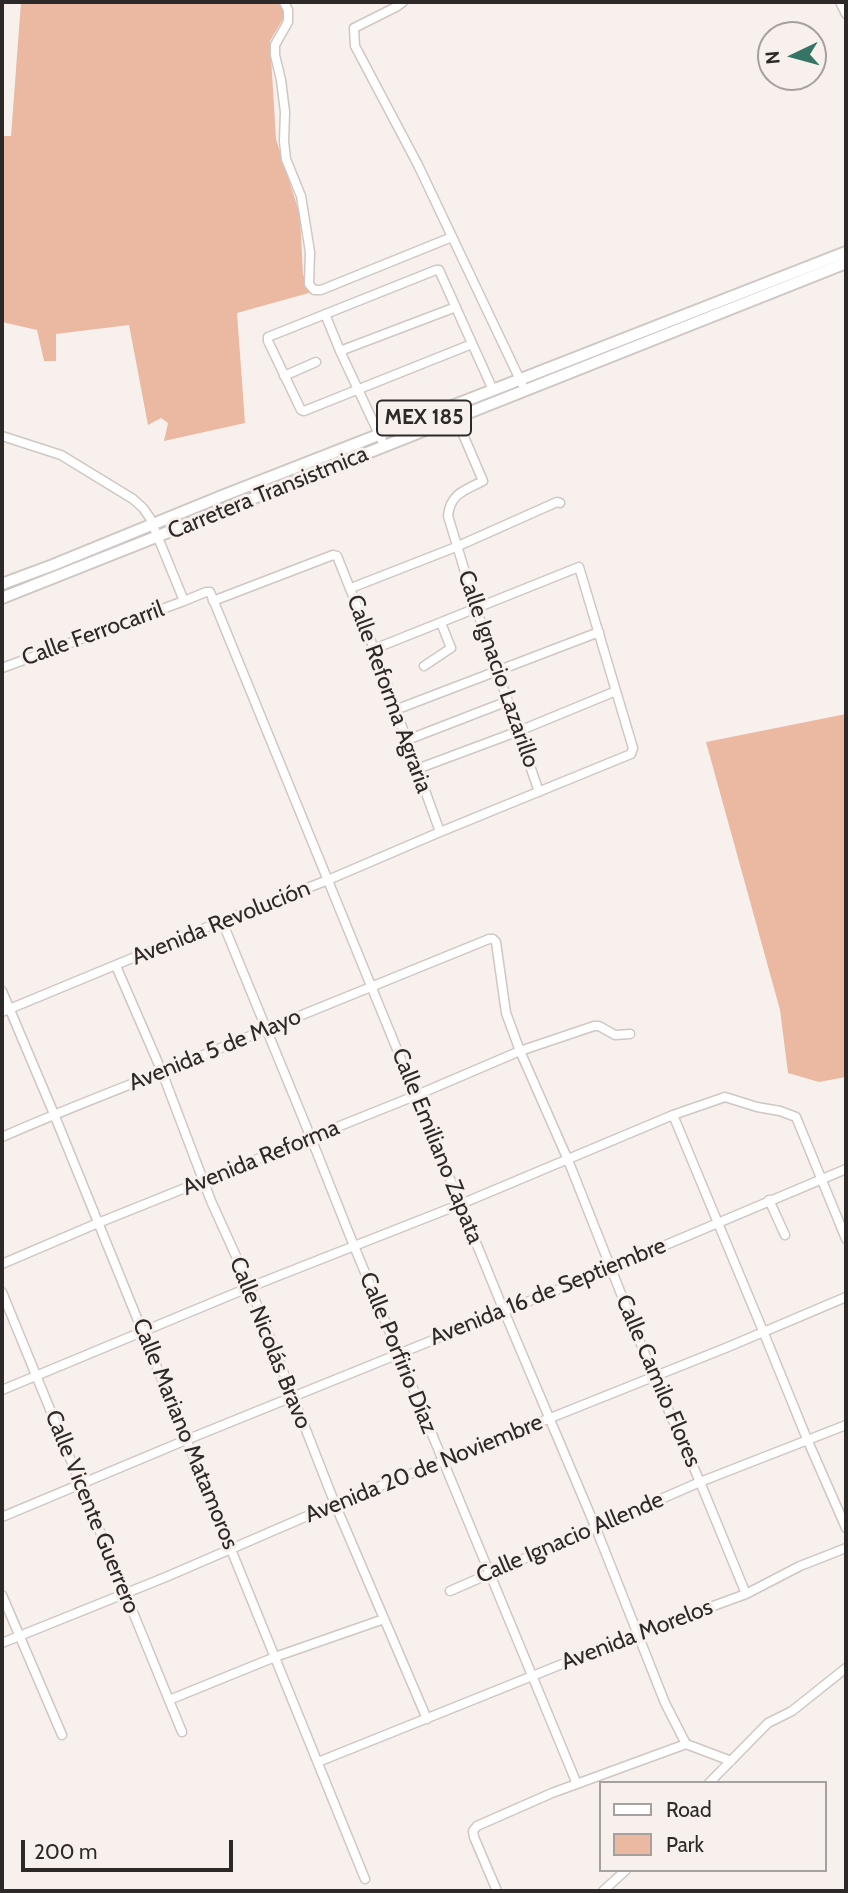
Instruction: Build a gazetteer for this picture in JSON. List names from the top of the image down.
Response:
{
  "streets": {
    "main road": ["MEX 185", "Carretera Transistmica"],
    "street": [
      "Calle Ferrocarril",
      "Calle Ignacio Lazarillo",
      "Calle Reforma Agraria",
      "Avenida Revolución",
      "Avenida 5 de Mayo",
      "Calle Emiliano Zapata",
      "Avenida Reforma",
      "Avenida 16 de Septiembre",
      "Calle Nicolás Bravo",
      "Calle Porfirio Díaz",
      "Calle Camilo Flores",
      "Calle Mariano Matamoros",
      "Avenida 20 de Noviembre",
      "Calle Vicente Guerrero",
      "Calle Ignacio Allende",
      "Avenida Morelos"
    ]
  },
  "crossings": [
    ["Carretera Transistmica", "Calle Ignacio Lazarillo"],
    ["Calle Ignacio Lazarillo", "Avenida Revolución"],
    ["Calle Reforma Agraria", "Avenida Revolución"],
    ["Calle Reforma Agraria", "Calle Emiliano Zapata"],
    ["Avenida Revolución", "Calle Emiliano Zapata"],
    ["Avenida Revolución", "Calle Nicolás Bravo"],
    ["Avenida Revolución", "Calle Porfirio Díaz"],
    ["Avenida Revolución", "Calle Mariano Matamoros"],
    ["Avenida 5 de Mayo", "Calle Emiliano Zapata"],
    ["Avenida 5 de Mayo", "Calle Nicolás Bravo"],
    ["Avenida 5 de Mayo", "Calle Porfirio Díaz"],
    ["Avenida 5 de Mayo", "Calle Camilo Flores"],
    ["Avenida 5 de Mayo", "Calle Mariano Matamoros"],
    ["Calle Emiliano Zapata", "Avenida Reforma"],
    ["Calle Emiliano Zapata", "Avenida 16 de Septiembre"],
    ["Calle Emiliano Zapata", "Avenida 20 de Noviembre"],
    ["Calle Emiliano Zapata", "Calle Ignacio Allende"],
    ["Calle Emiliano Zapata", "Avenida Morelos"],
    ["Avenida Reforma", "Calle Nicolás Bravo"],
    ["Avenida Reforma", "Calle Porfirio Díaz"],
    ["Avenida Reforma", "Calle Camilo Flores"],
    ["Avenida Reforma", "Calle Mariano Matamoros"],
    ["Avenida 16 de Septiembre", "Calle Nicolás Bravo"],
    ["Avenida 16 de Septiembre", "Calle Porfirio Díaz"],
    ["Avenida 16 de Septiembre", "Calle Camilo Flores"],
    ["Avenida 16 de Septiembre", "Calle Mariano Matamoros"],
    ["Avenida 16 de Septiembre", "Calle Vicente Guerrero"],
    ["Calle Nicolás Bravo", "Avenida 20 de Noviembre"],
    ["Calle Nicolás Bravo", "Avenida Morelos"],
    ["Calle Porfirio Díaz", "Avenida 20 de Noviembre"],
    ["Calle Porfirio Díaz", "Calle Ignacio Allende"],
    ["Calle Porfirio Díaz", "Avenida Morelos"],
    ["Calle Camilo Flores", "Avenida 20 de Noviembre"],
    ["Calle Camilo Flores", "Calle Ignacio Allende"],
    ["Calle Camilo Flores", "Avenida Morelos"],
    ["Calle Mariano Matamoros", "Avenida 20 de Noviembre"],
    ["Calle Mariano Matamoros", "Avenida Morelos"],
    ["Avenida 20 de Noviembre", "Calle Vicente Guerrero"]
  ],
  "legend": ["Road", "Park"],
  "scale_bar": "200 m",
  "north": "left"
}
